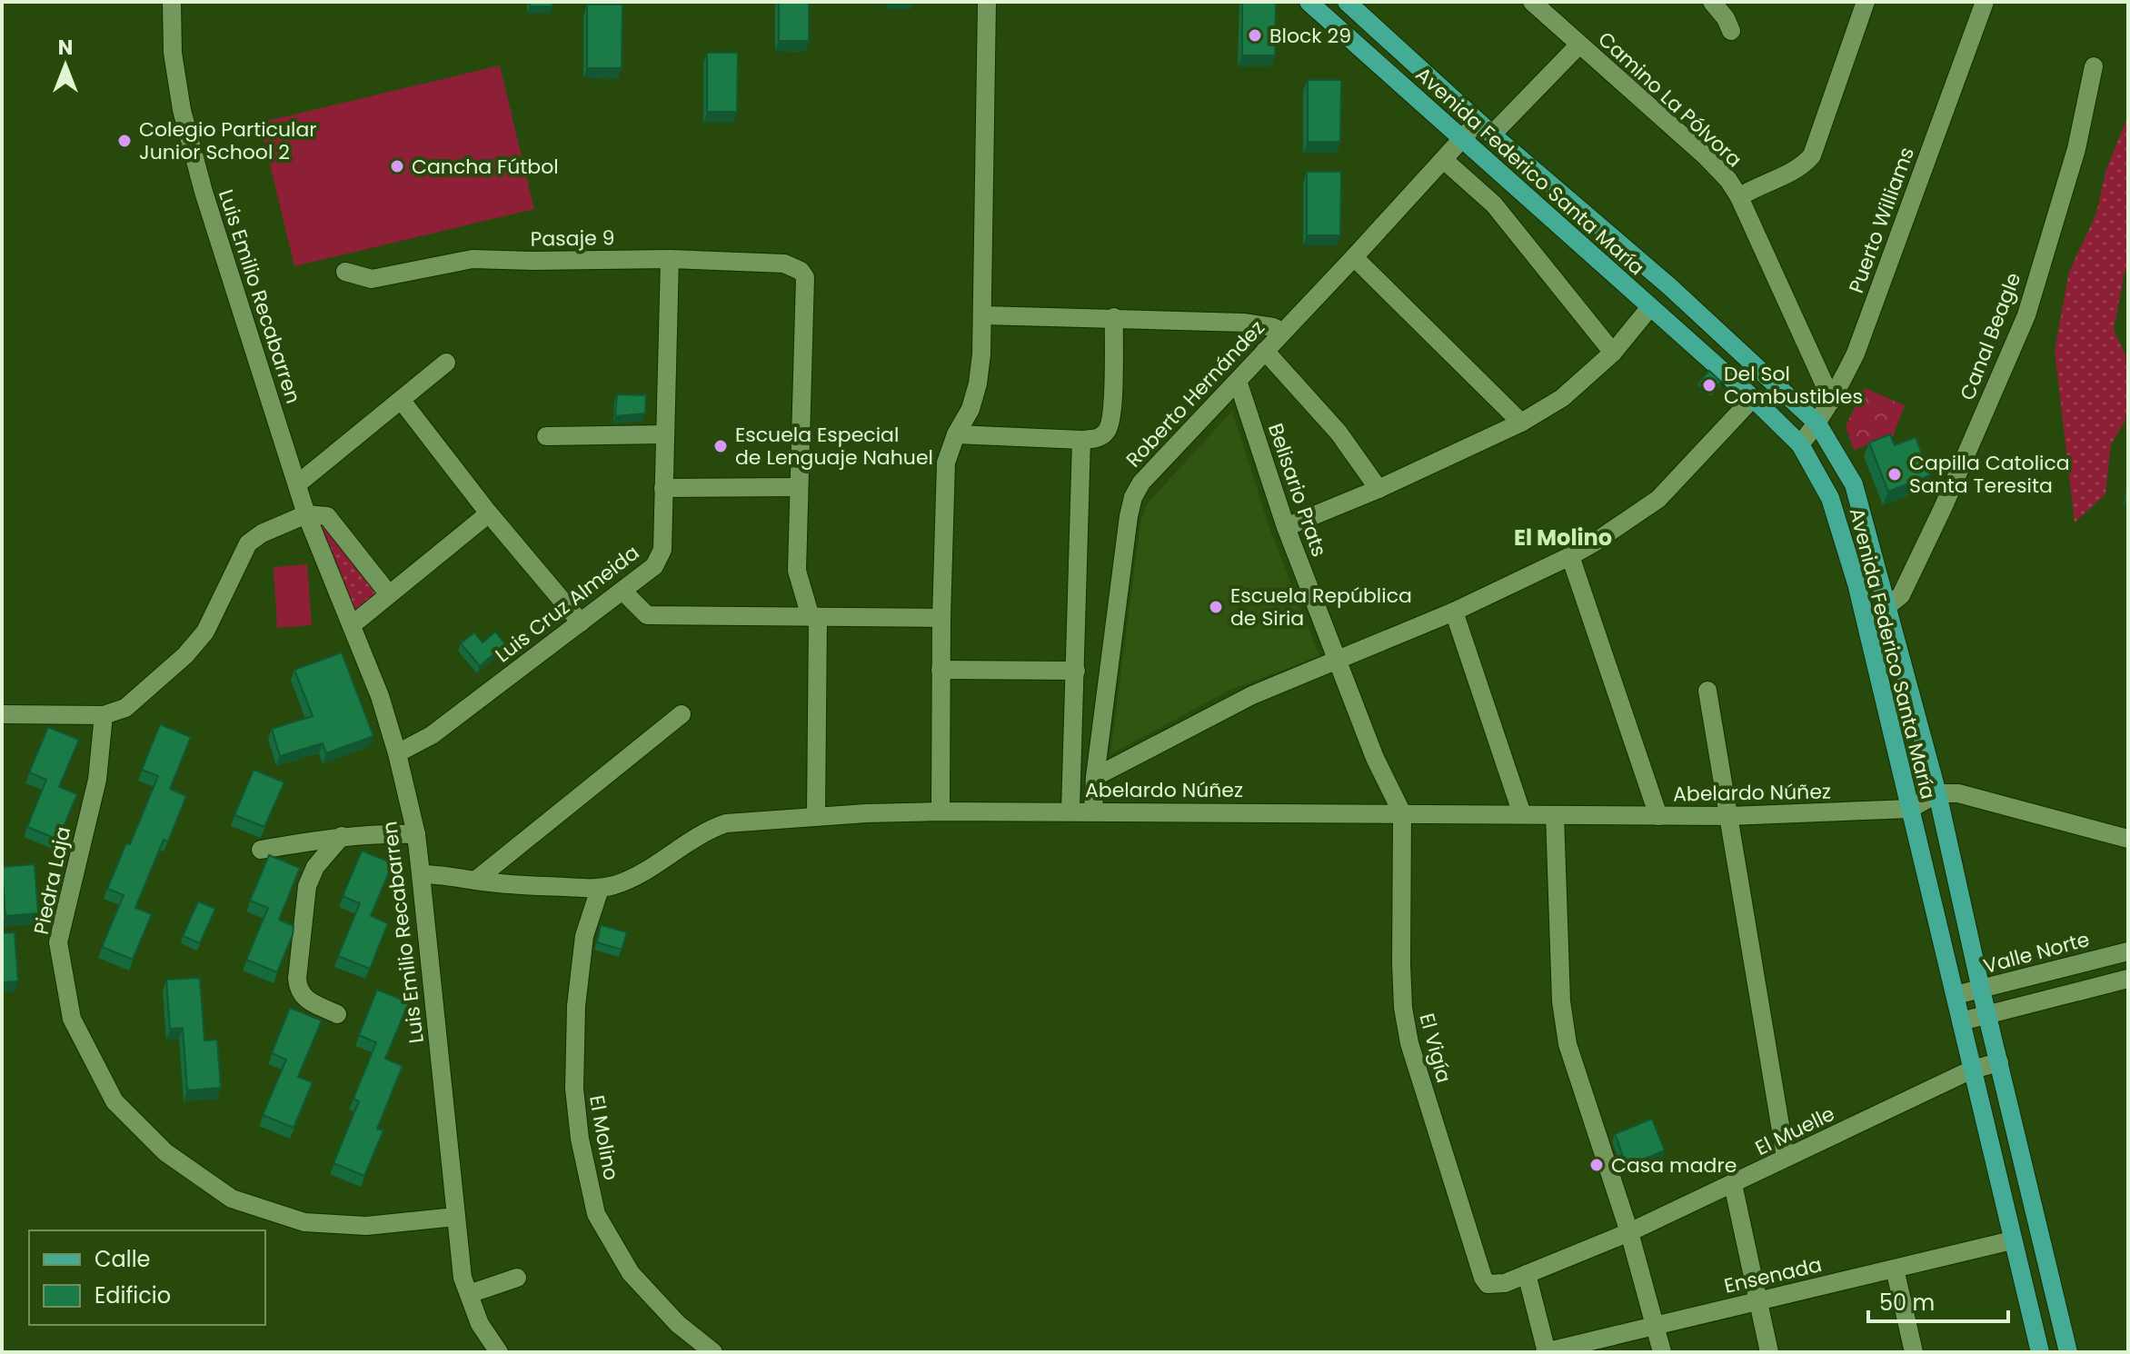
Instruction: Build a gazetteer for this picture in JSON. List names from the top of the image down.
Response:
{
  "streets": {
    "main road": ["Avenida Federico Santa María"],
    "street": [
      "Camino La Pólvora",
      "Puerto Williams",
      "Pasaje 9",
      "Luis Emilio Recabarren",
      "Canal Beagle",
      "Roberto Hernández",
      "Belisario Prats",
      "Luis Cruz Almeida",
      "Abelardo Núñez",
      "Piedra Laja",
      "Valle Norte",
      "El Vigía",
      "El Muelle",
      "El Molino",
      "Ensenada"
    ]
  },
  "crossings": [
    ["Camino La Pólvora", "Puerto Williams"],
    ["Avenida Federico Santa María", "Puerto Williams"],
    ["Avenida Federico Santa María", "Canal Beagle"],
    ["Avenida Federico Santa María", "Roberto Hernández"],
    ["Avenida Federico Santa María", "Abelardo Núñez"],
    ["Avenida Federico Santa María", "Valle Norte"],
    ["Avenida Federico Santa María", "El Muelle"],
    ["Avenida Federico Santa María", "Ensenada"],
    ["Pasaje 9", "Luis Cruz Almeida"],
    ["Luis Emilio Recabarren", "Luis Cruz Almeida"],
    ["Luis Emilio Recabarren", "Abelardo Núñez"],
    ["Luis Emilio Recabarren", "Piedra Laja"],
    ["Roberto Hernández", "Belisario Prats"],
    ["Roberto Hernández", "Abelardo Núñez"],
    ["Belisario Prats", "Abelardo Núñez"],
    ["Belisario Prats", "El Vigía"],
    ["Abelardo Núñez", "El Vigía"],
    ["Abelardo Núñez", "El Molino"],
    ["El Vigía", "El Muelle"]
  ],
  "districts": ["El Molino"],
  "places": [
    "Block 29",
    "Colegio Particular Junior School 2",
    "Cancha Fútbol",
    "Del Sol Combustibles",
    "Escuela Especial de Lenguaje Nahuel",
    "Capilla Catolica Santa Teresita",
    "Escuela República de Siria",
    "Casa madre"
  ],
  "legend": ["Calle", "Edificio"],
  "scale_bar": "50 m",
  "north": "top"
}
